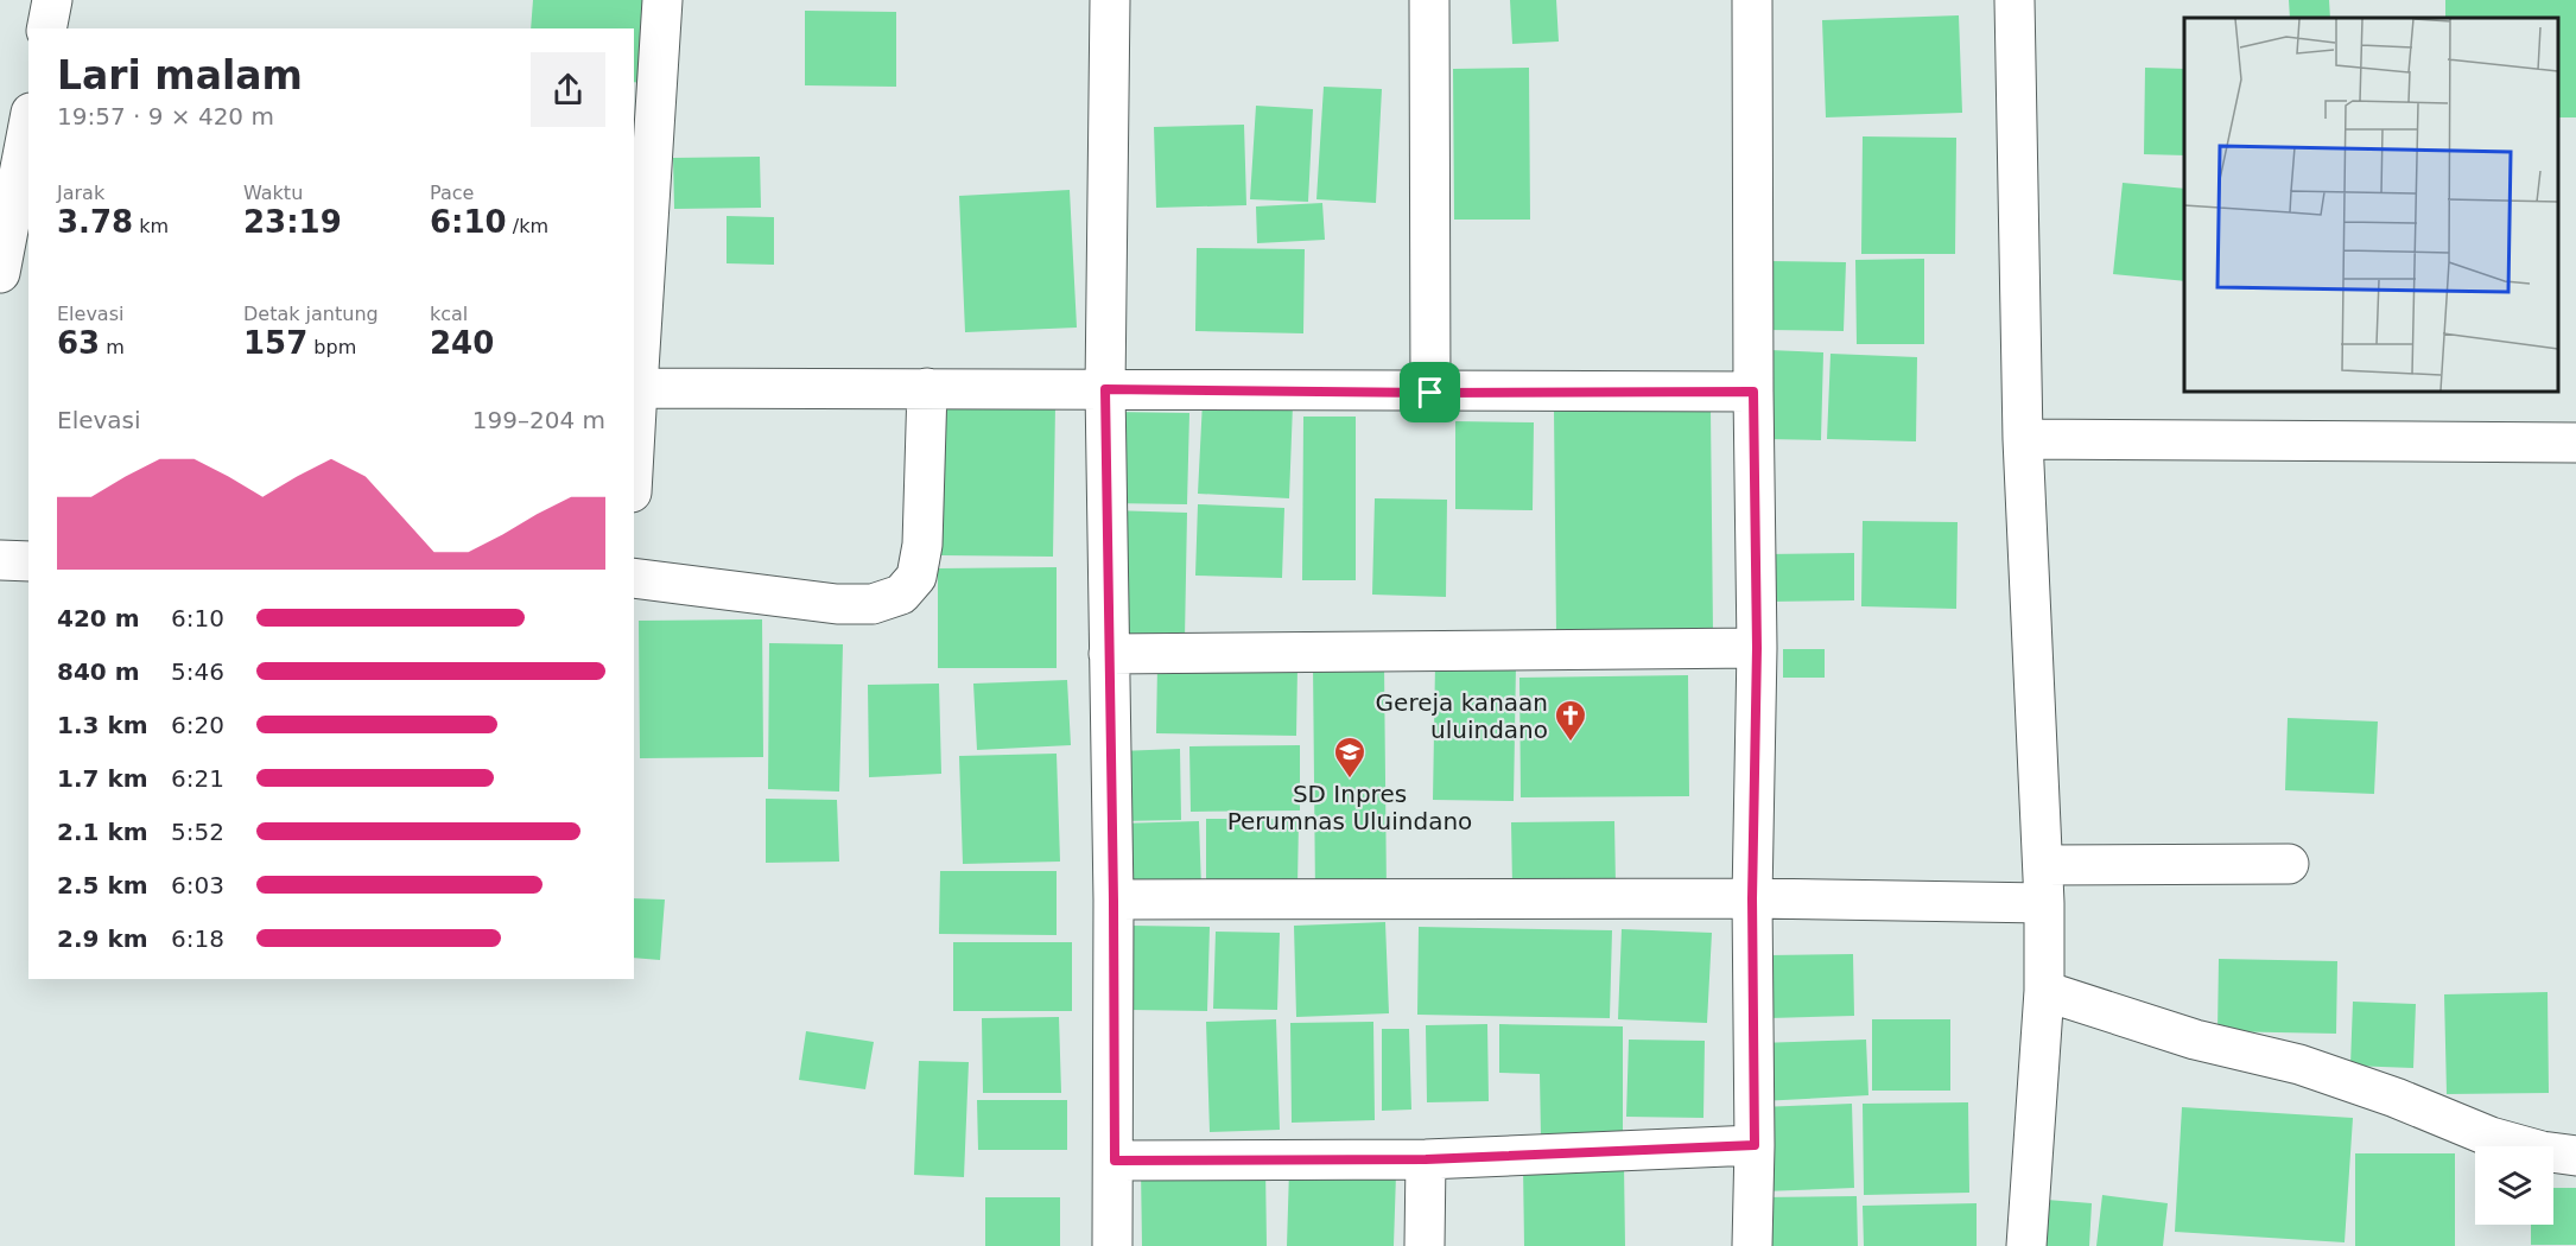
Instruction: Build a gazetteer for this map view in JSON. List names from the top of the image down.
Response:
{
  "places": {
    "church": ["Gereja kanaan uluindano"],
    "school or university": ["SD Inpres Perumnas Uluindano"]
  },
  "page": {
    "heading": ["Lari malam", "19:57 · 9 × 420 m"],
    "stats": [
      ["Jarak", "3.78 km"],
      ["Waktu", "23:19"],
      ["Pace", "6:10 /km"],
      ["Elevasi", "63 m"],
      ["Detak jantung", "157 bpm"],
      ["kcal", "240"]
    ],
    "chart": ["Elevasi", "199–204 m"],
    "list": [
      {
        "name": "420 m",
        "note": "6:10"
      },
      {
        "name": "840 m",
        "note": "5:46"
      },
      {
        "name": "1.3 km",
        "note": "6:20"
      },
      {
        "name": "1.7 km",
        "note": "6:21"
      },
      {
        "name": "2.1 km",
        "note": "5:52"
      },
      {
        "name": "2.5 km",
        "note": "6:03"
      },
      {
        "name": "2.9 km",
        "note": "6:18"
      }
    ]
  }
}
